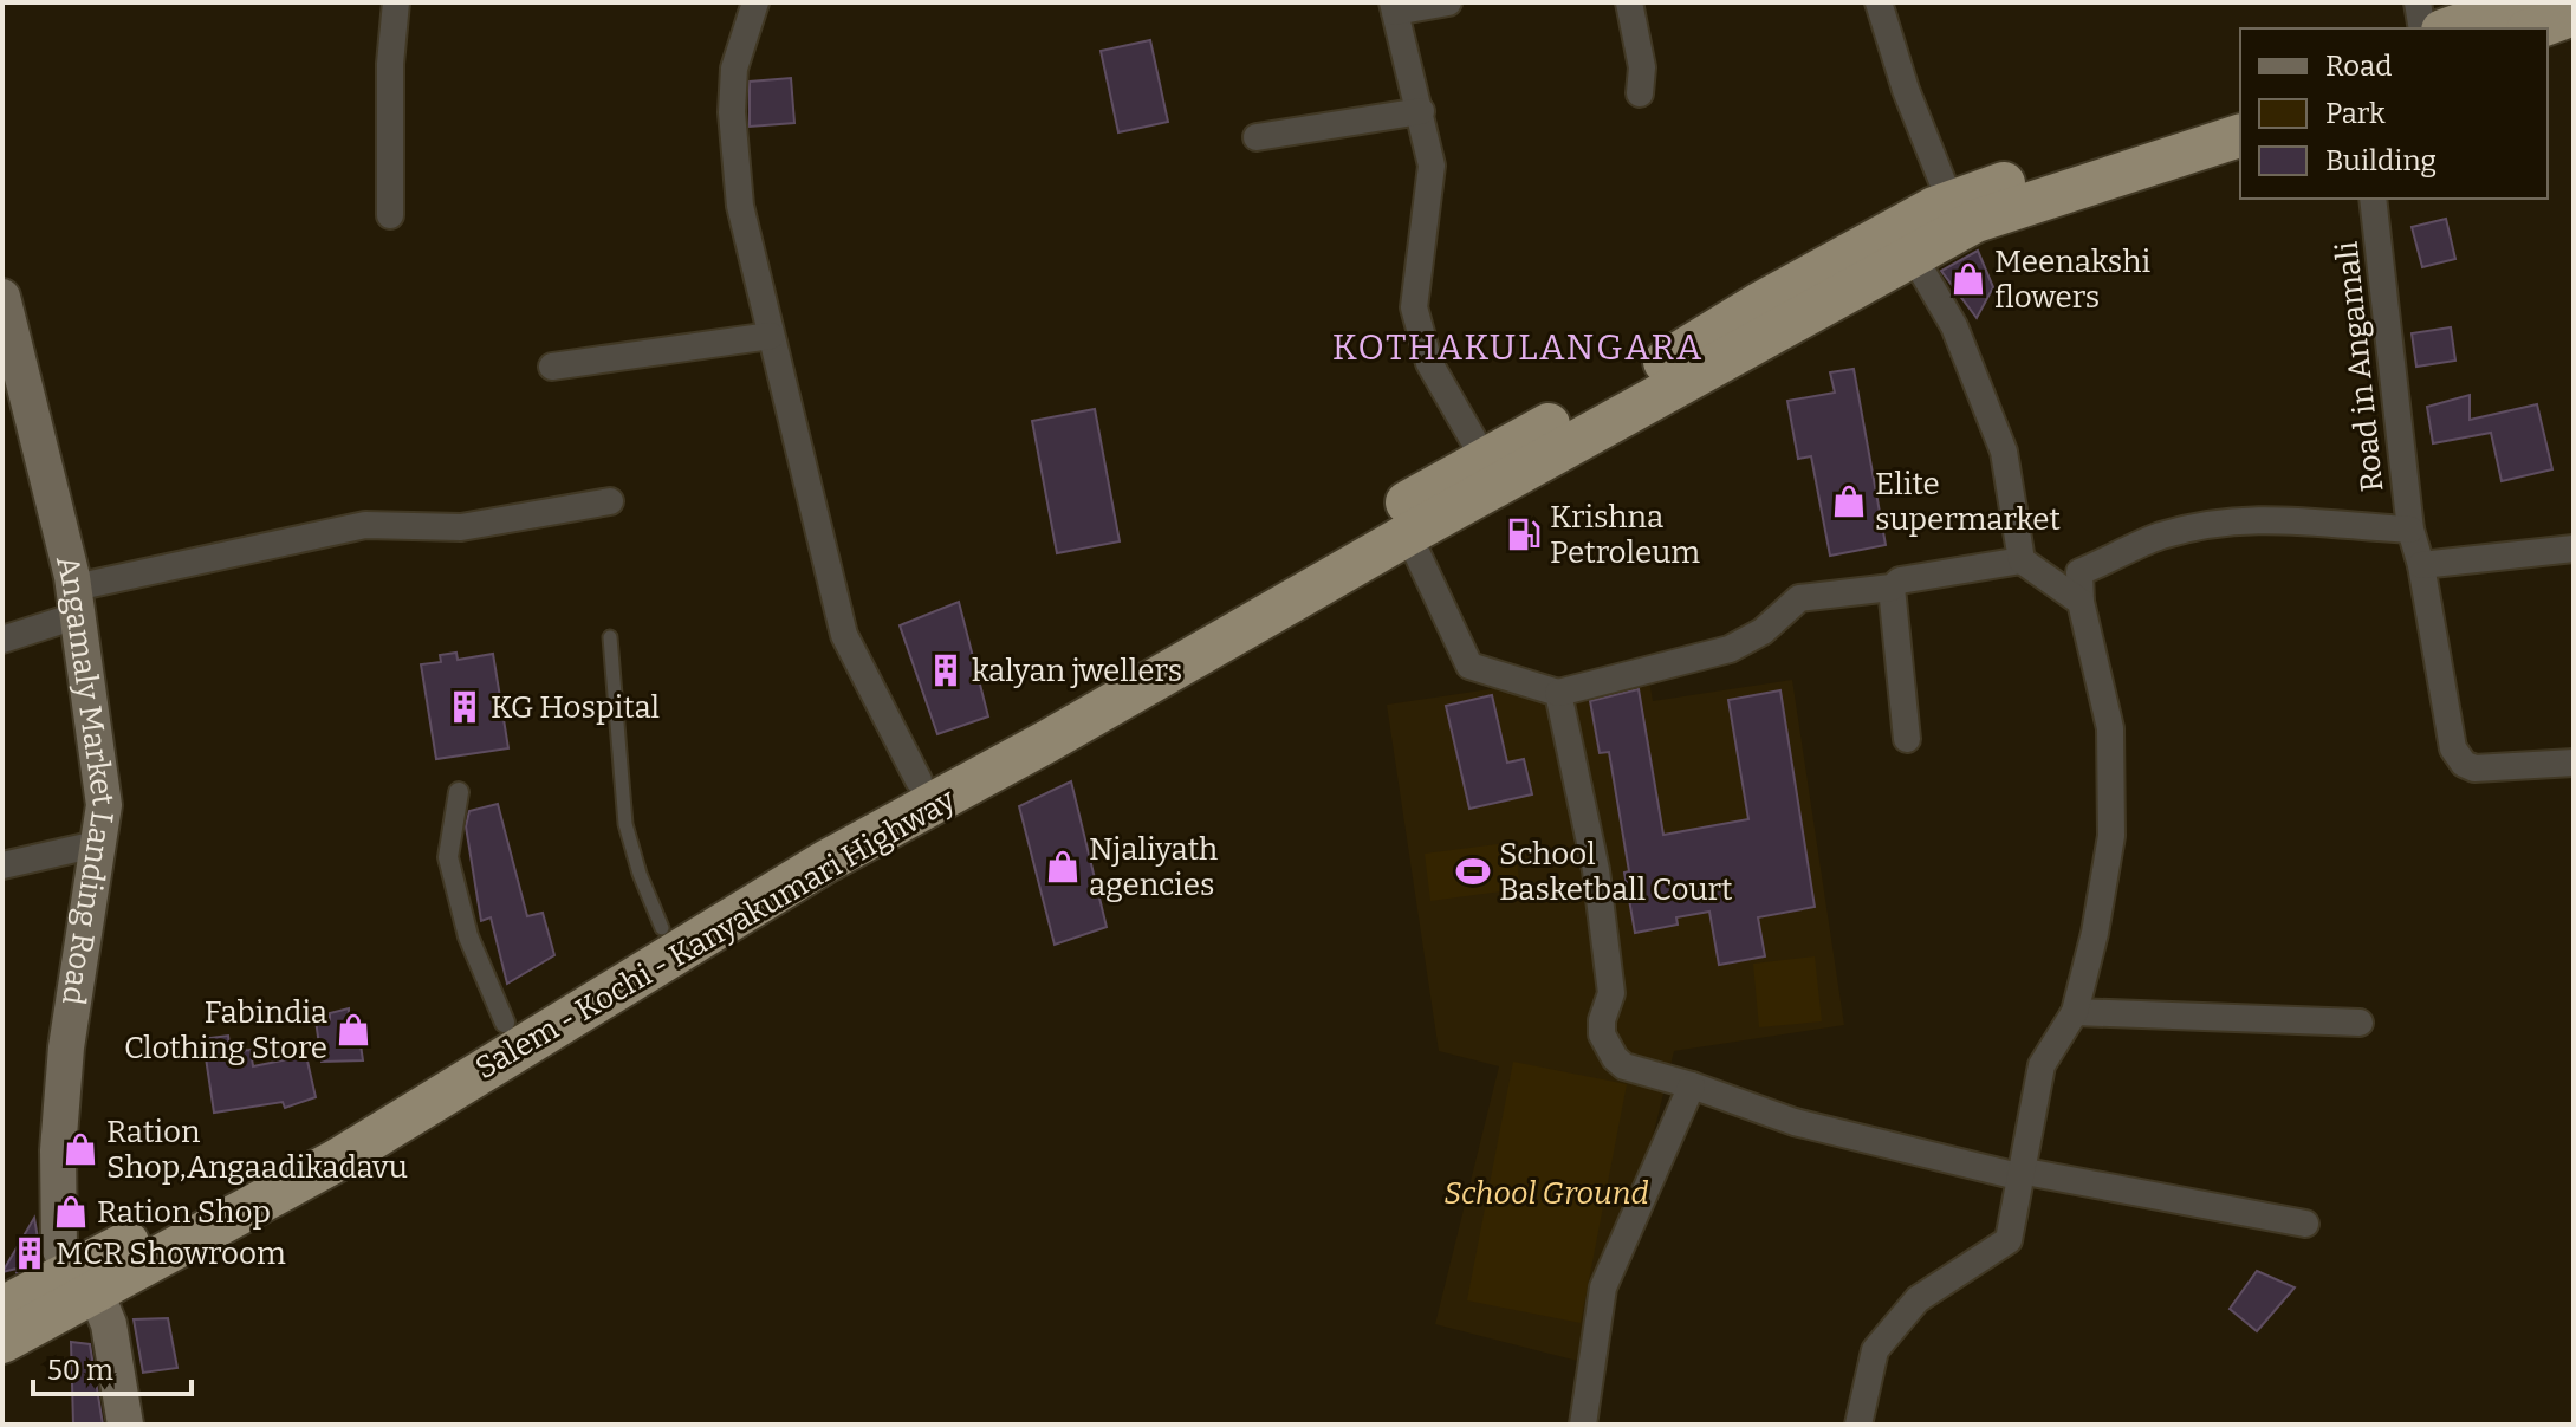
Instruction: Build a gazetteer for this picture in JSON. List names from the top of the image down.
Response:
{
  "streets": {
    "highway": ["Salem - Kochi - Kanyakumari Highway"],
    "main road": ["Angamaly Market Landing Road"],
    "street": ["Road in Angamali"]
  },
  "crossings": [
    ["Angamaly Market Landing Road", "Salem - Kochi - Kanyakumari Highway"]
  ],
  "districts": ["KOTHAKULANGARA"],
  "parks": ["School Ground"],
  "places": {
    "shop": [
      "Meenakshi flowers",
      "Elite supermarket",
      "Njaliyath agencies",
      "Fabindia Clothing Store",
      "Ration Shop,Angaadikadavu",
      "Ration Shop"
    ],
    "fuel station": ["Krishna Petroleum"],
    "building": ["kalyan jwellers", "KG Hospital", "MCR Showroom"],
    "sports": ["School Basketball Court"]
  },
  "legend": ["Road", "Park", "Building"],
  "scale_bar": "50 m"
}
